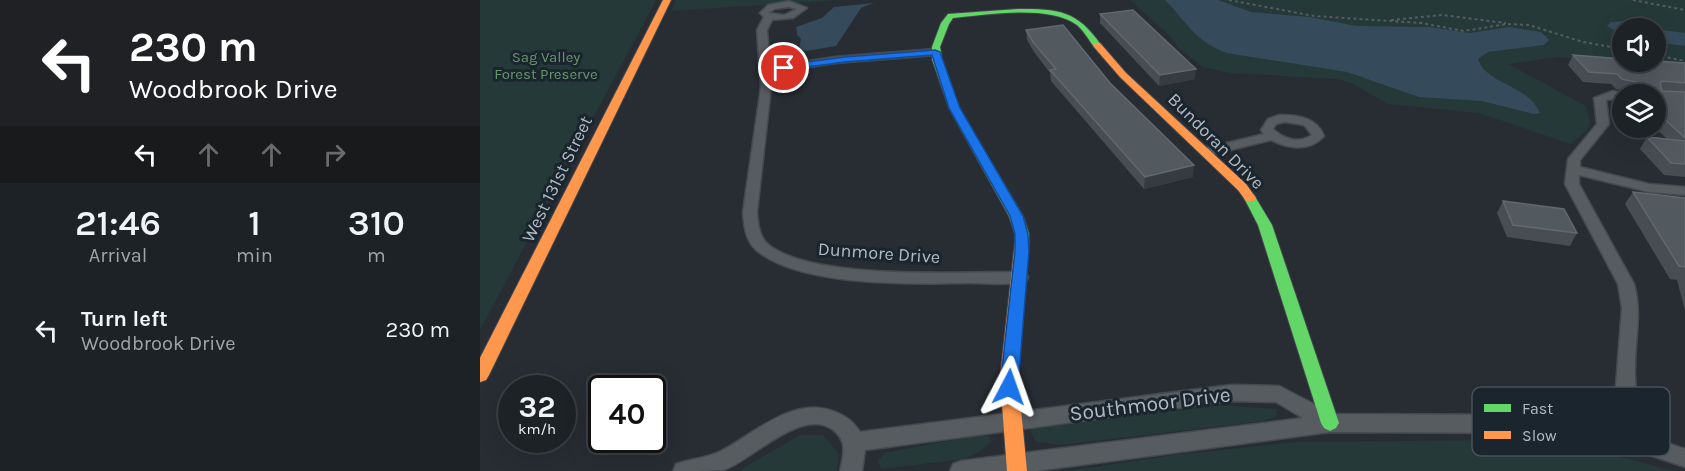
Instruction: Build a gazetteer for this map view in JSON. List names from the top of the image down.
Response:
{
  "streets": {
    "street": [
      "Bundoran Drive",
      "West 131st Street",
      "Dunmore Drive",
      "Southmoor Drive"
    ]
  },
  "crossings": [
    ["Bundoran Drive", "Southmoor Drive"]
  ],
  "parks": ["Sag Valley Forest Preserve"],
  "legend": ["Fast", "Slow"],
  "page": {
    "turn": ["230 m", "Woodbrook Drive"],
    "eta": [
      "21:46",
      "Arrival",
      "1",
      "min",
      "310",
      "m"
    ],
    "list": [
      {
        "name": "Turn left",
        "note": "Woodbrook Drive",
        "value": "230 m"
      }
    ],
    "speed": "32 km/h",
    "limit": "40"
  }
}
